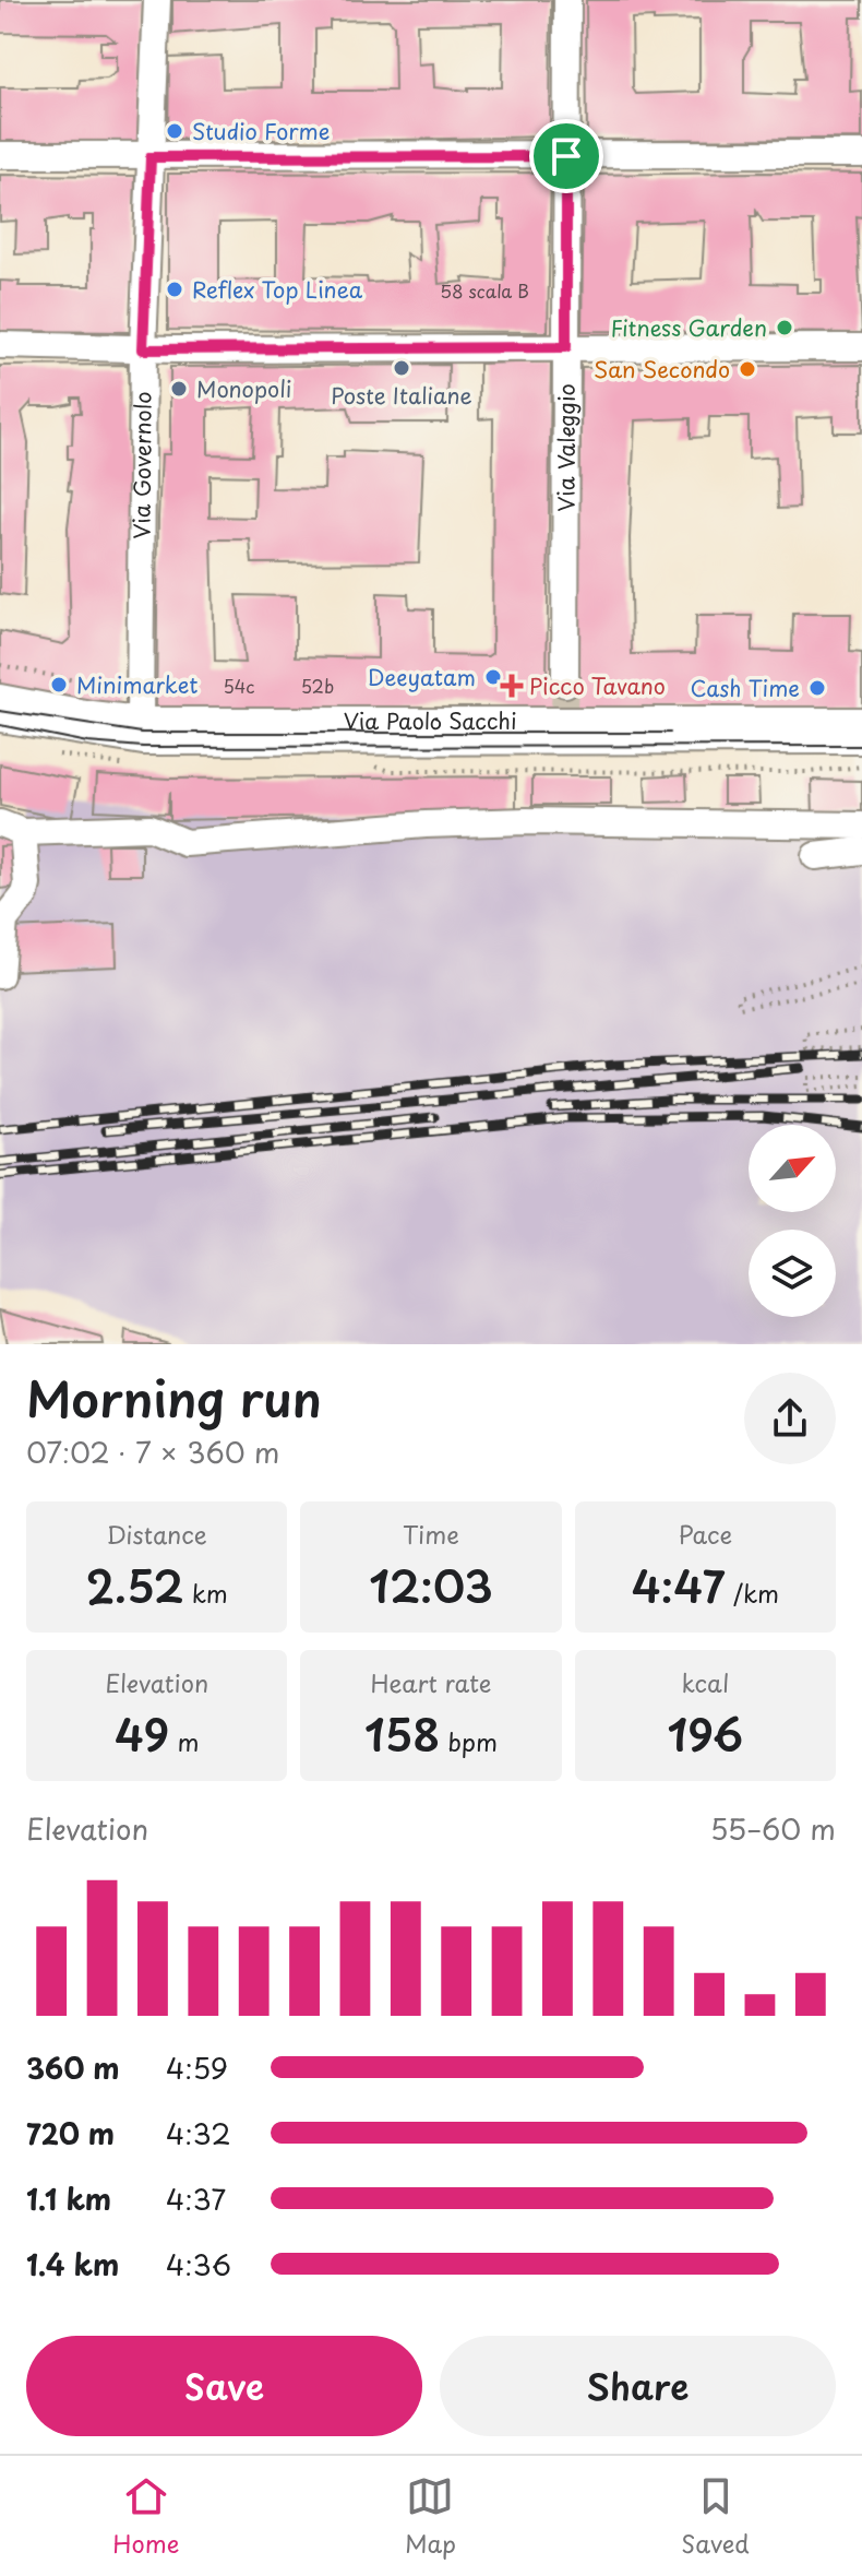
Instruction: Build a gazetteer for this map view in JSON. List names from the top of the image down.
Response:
{
  "streets": {
    "street": ["Via Valeggio", "Via Governolo", "Via Paolo Sacchi"]
  },
  "crossings": [
    ["Via Valeggio", "Via Paolo Sacchi"],
    ["Via Governolo", "Via Paolo Sacchi"]
  ],
  "places": {
    "other": [
      "Studio Forme",
      "Reflex Top Linea",
      "Fitness Garden",
      "Poste Italiane",
      "San Secondo",
      "Monopoli",
      "Deeyatam",
      "Minimarket",
      "Cash Time"
    ],
    "health": ["Picco Tavano"]
  },
  "house_numbers": ["58 scala B", "54c", "52b"],
  "north": "top right",
  "page": {
    "heading": ["Morning run", "07:02 · 7 × 360 m"],
    "stats": [
      ["Distance", "2.52 km"],
      ["Time", "12:03"],
      ["Pace", "4:47 /km"],
      ["Elevation", "49 m"],
      ["Heart rate", "158 bpm"],
      ["kcal", "196"]
    ],
    "chart": ["Elevation", "55–60 m"],
    "list": [
      {
        "name": "360 m",
        "note": "4:59"
      },
      {
        "name": "720 m",
        "note": "4:32"
      },
      {
        "name": "1.1 km",
        "note": "4:37"
      },
      {
        "name": "1.4 km",
        "note": "4:36"
      }
    ],
    "buttons": ["Save", "Share"],
    "tabs": ["Home", "Map", "Saved"]
  }
}
